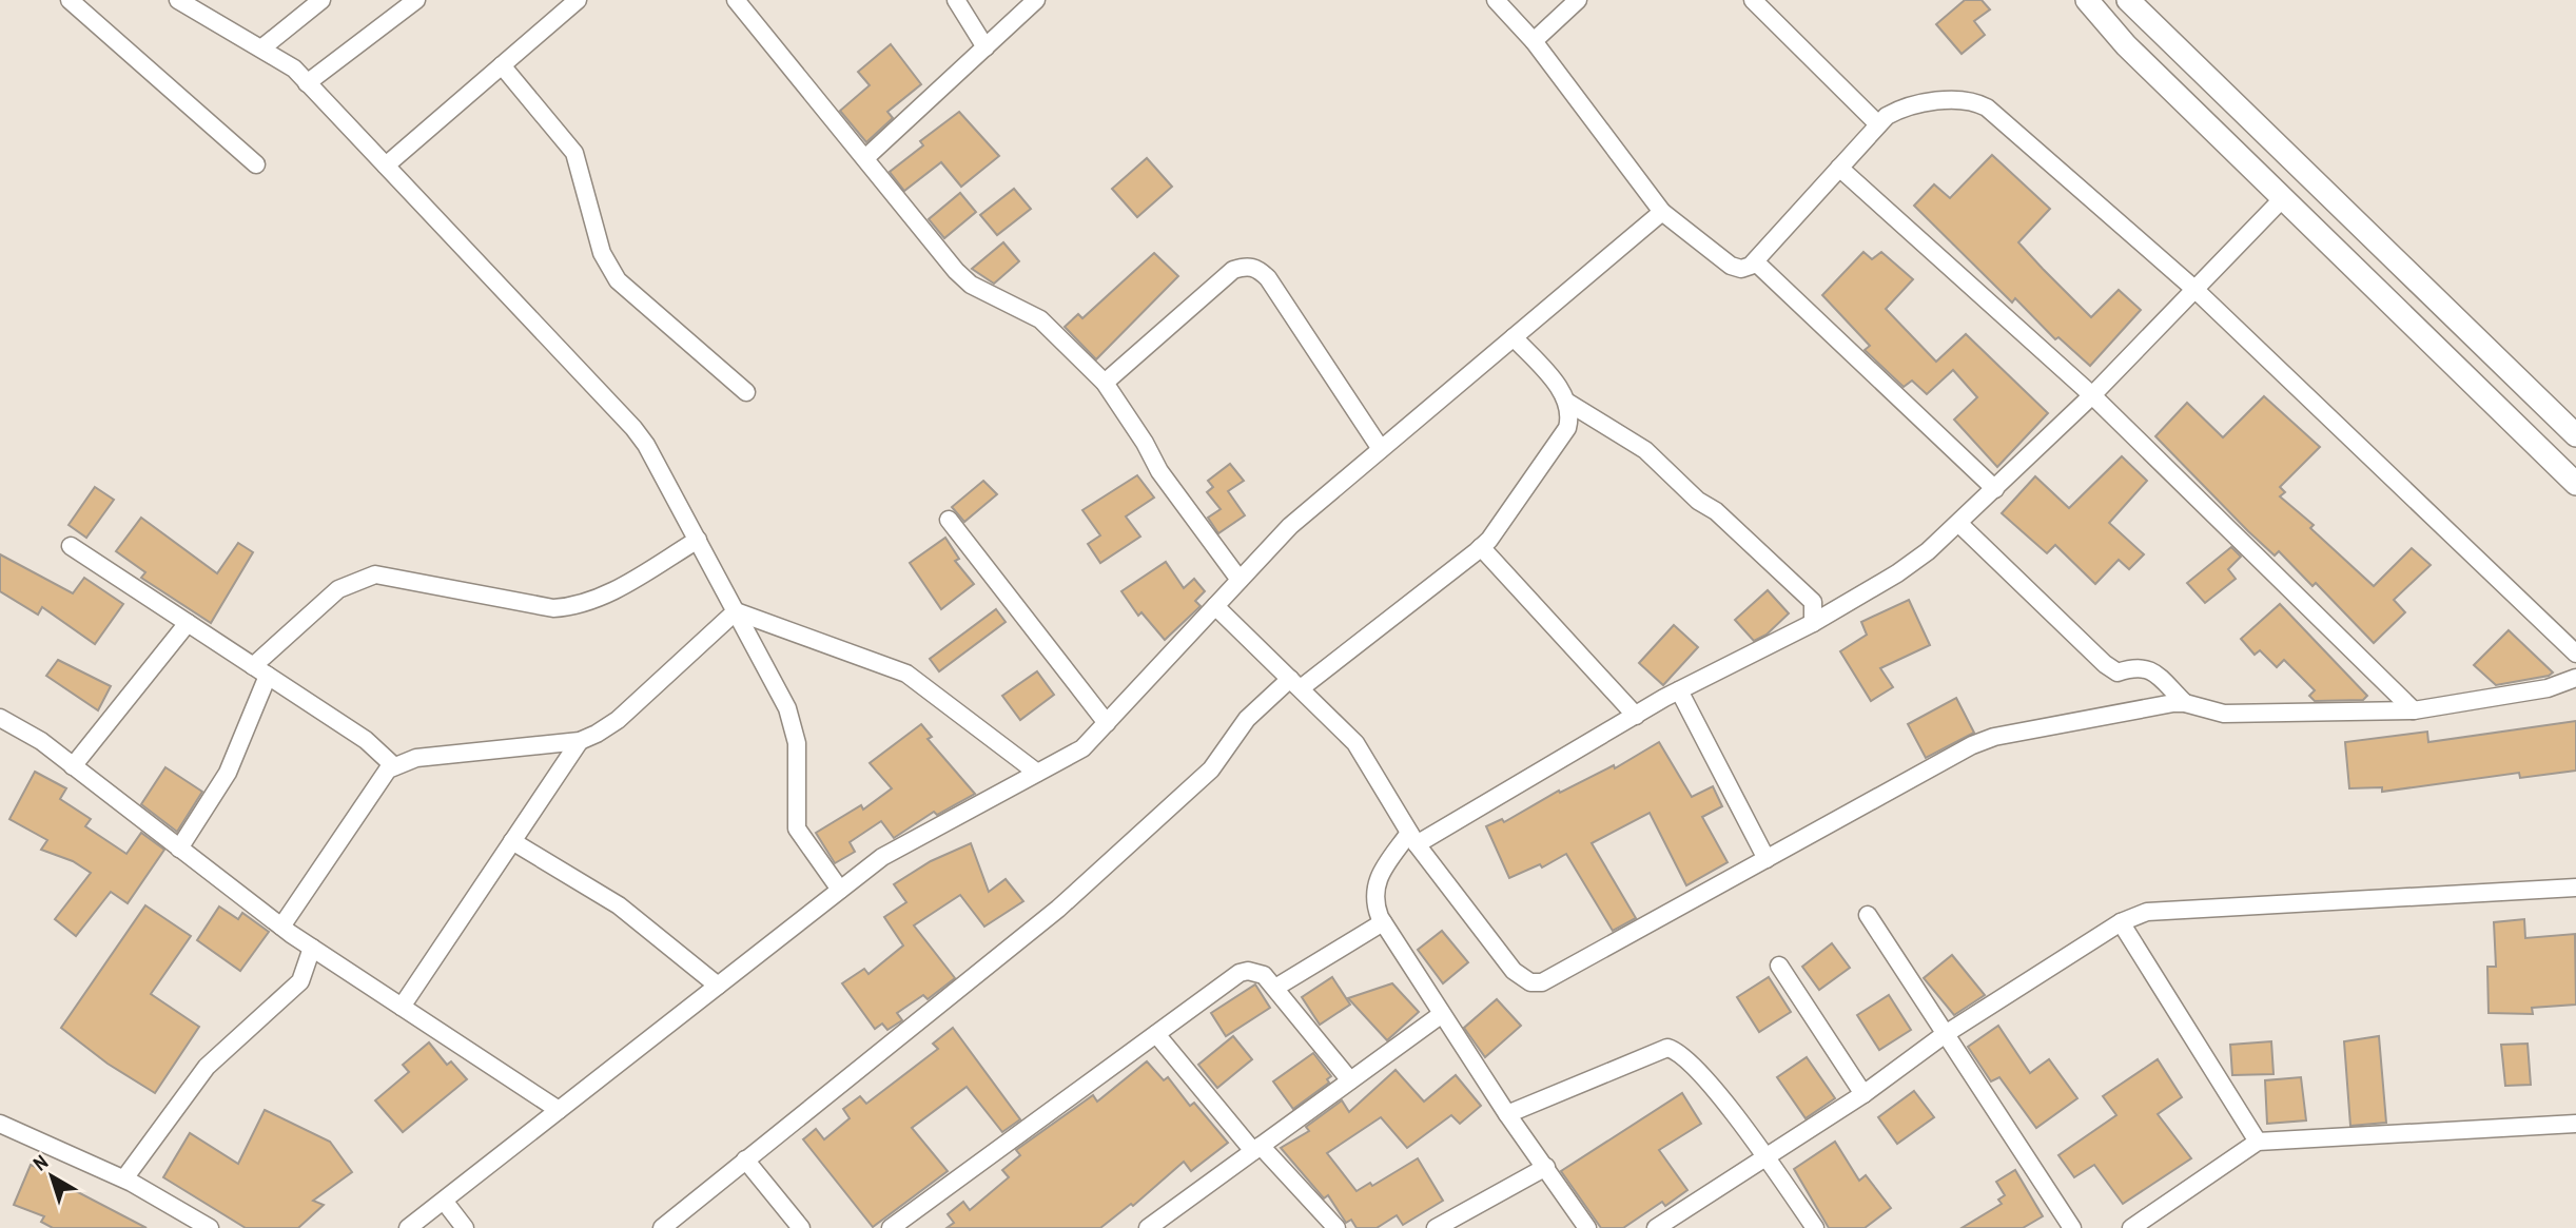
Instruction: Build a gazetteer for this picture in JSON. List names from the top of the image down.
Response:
{
  "north": "top left"
}
